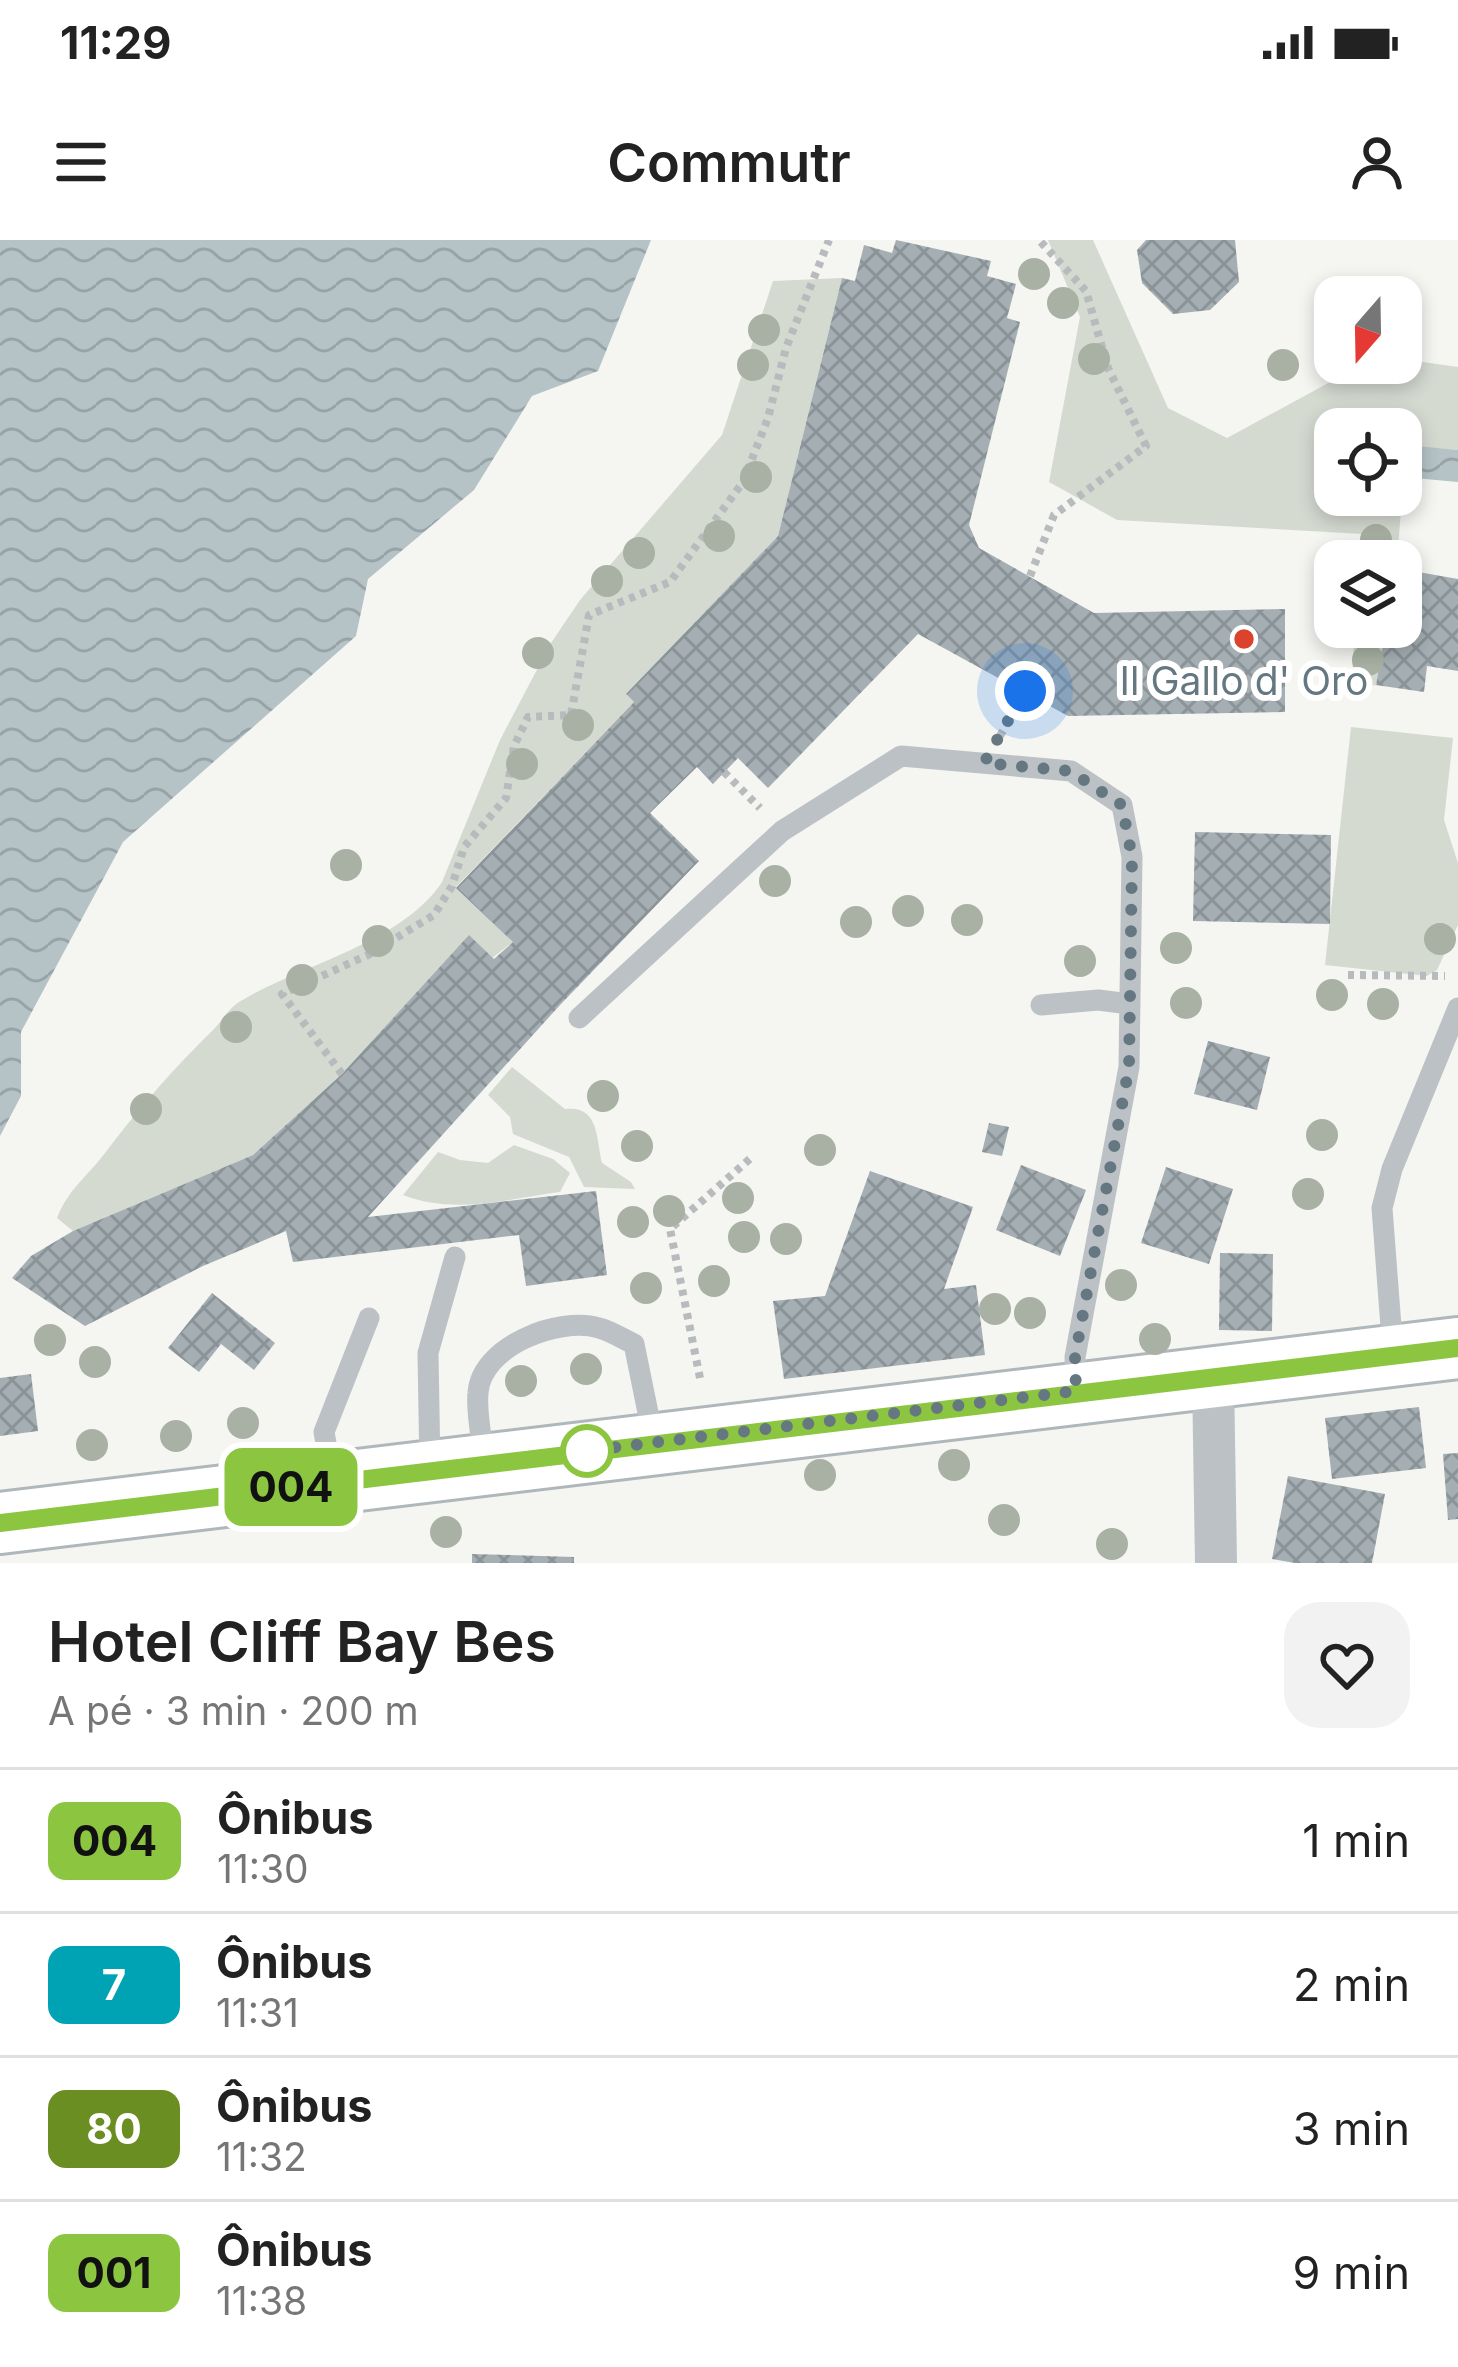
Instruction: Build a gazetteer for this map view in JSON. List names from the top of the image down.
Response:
{
  "places": ["Il Gallo d' Oro"],
  "lines": ["bus line 004"],
  "north": "bottom",
  "page": {
    "status": "11:29",
    "header": "Commutr",
    "on_map": "004",
    "heading": ["Hotel Cliff Bay Bes", "A pé · 3 min · 200 m"],
    "list": [
      {
        "mark": "004",
        "name": "Ônibus",
        "note": "11:30",
        "value": "1 min"
      },
      {
        "mark": "7",
        "name": "Ônibus",
        "note": "11:31",
        "value": "2 min"
      },
      {
        "mark": "80",
        "name": "Ônibus",
        "note": "11:32",
        "value": "3 min"
      },
      {
        "mark": "001",
        "name": "Ônibus",
        "note": "11:38",
        "value": "9 min"
      }
    ]
  }
}
